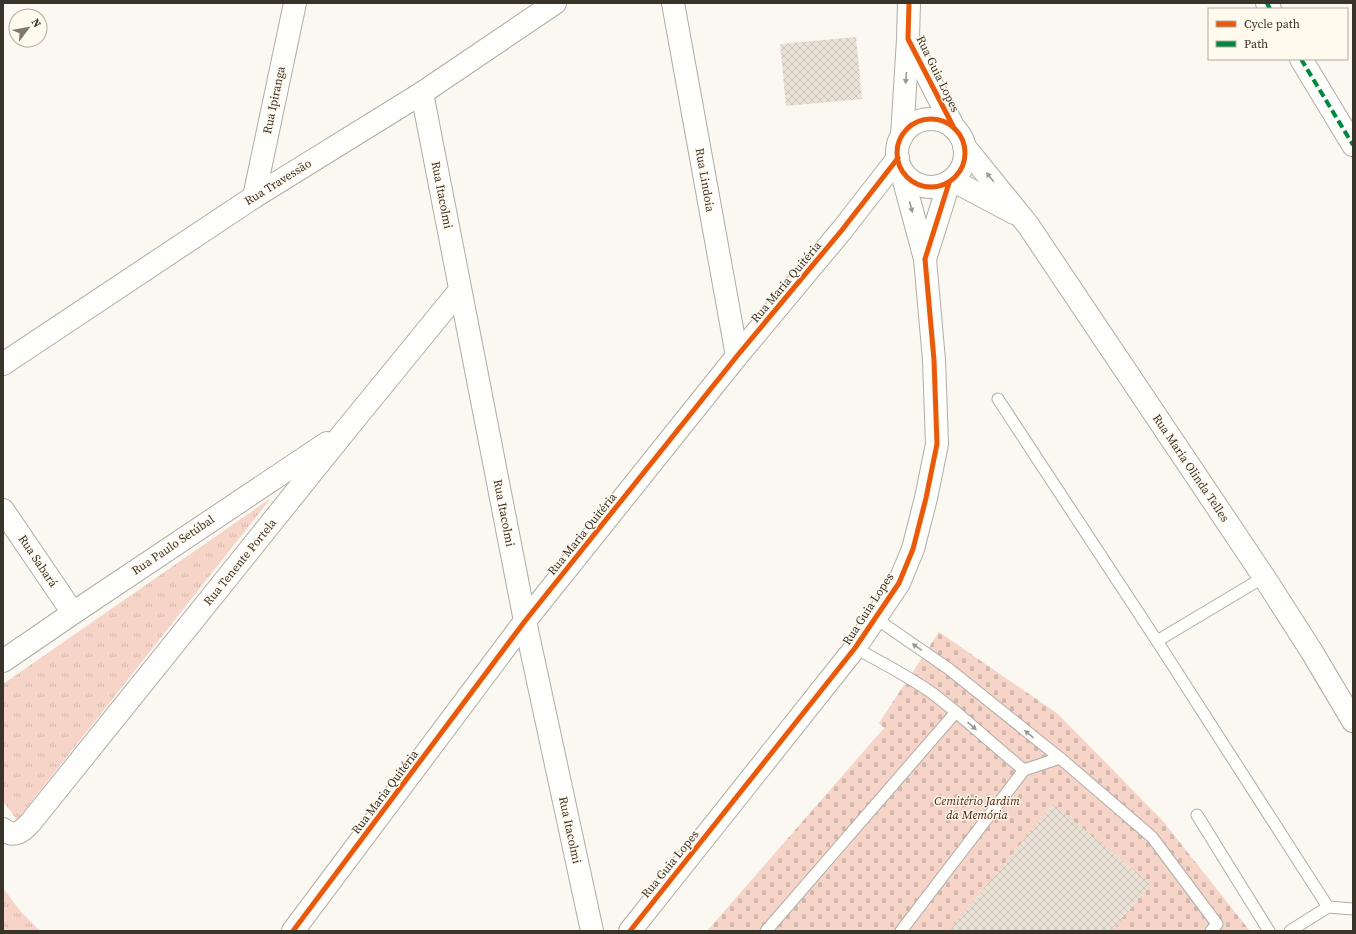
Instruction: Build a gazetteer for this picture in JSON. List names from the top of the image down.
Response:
{
  "streets": {
    "street": [
      "Rua Guia Lopes",
      "Rua Ipiranga",
      "Rua Lindoia",
      "Rua Travessão",
      "Rua Itacolmi",
      "Rua Maria Quitéria",
      "Rua Maria Olinda Telles",
      "Rua Paulo Setúbal",
      "Rua Sabará",
      "Rua Tenente Portela"
    ]
  },
  "crossings": [
    ["Rua Guia Lopes", "Rua Maria Quitéria"],
    ["Rua Guia Lopes", "Rua Maria Olinda Telles"],
    ["Rua Ipiranga", "Rua Travessão"],
    ["Rua Lindoia", "Rua Maria Quitéria"],
    ["Rua Travessão", "Rua Itacolmi"],
    ["Rua Itacolmi", "Rua Maria Quitéria"],
    ["Rua Itacolmi", "Rua Tenente Portela"],
    ["Rua Maria Quitéria", "Rua Maria Olinda Telles"],
    ["Rua Paulo Setúbal", "Rua Sabará"],
    ["Rua Paulo Setúbal", "Rua Tenente Portela"]
  ],
  "parks": ["Cemitério Jardim da Memória"],
  "legend": ["Cycle path", "Path"],
  "north": "top right"
}
